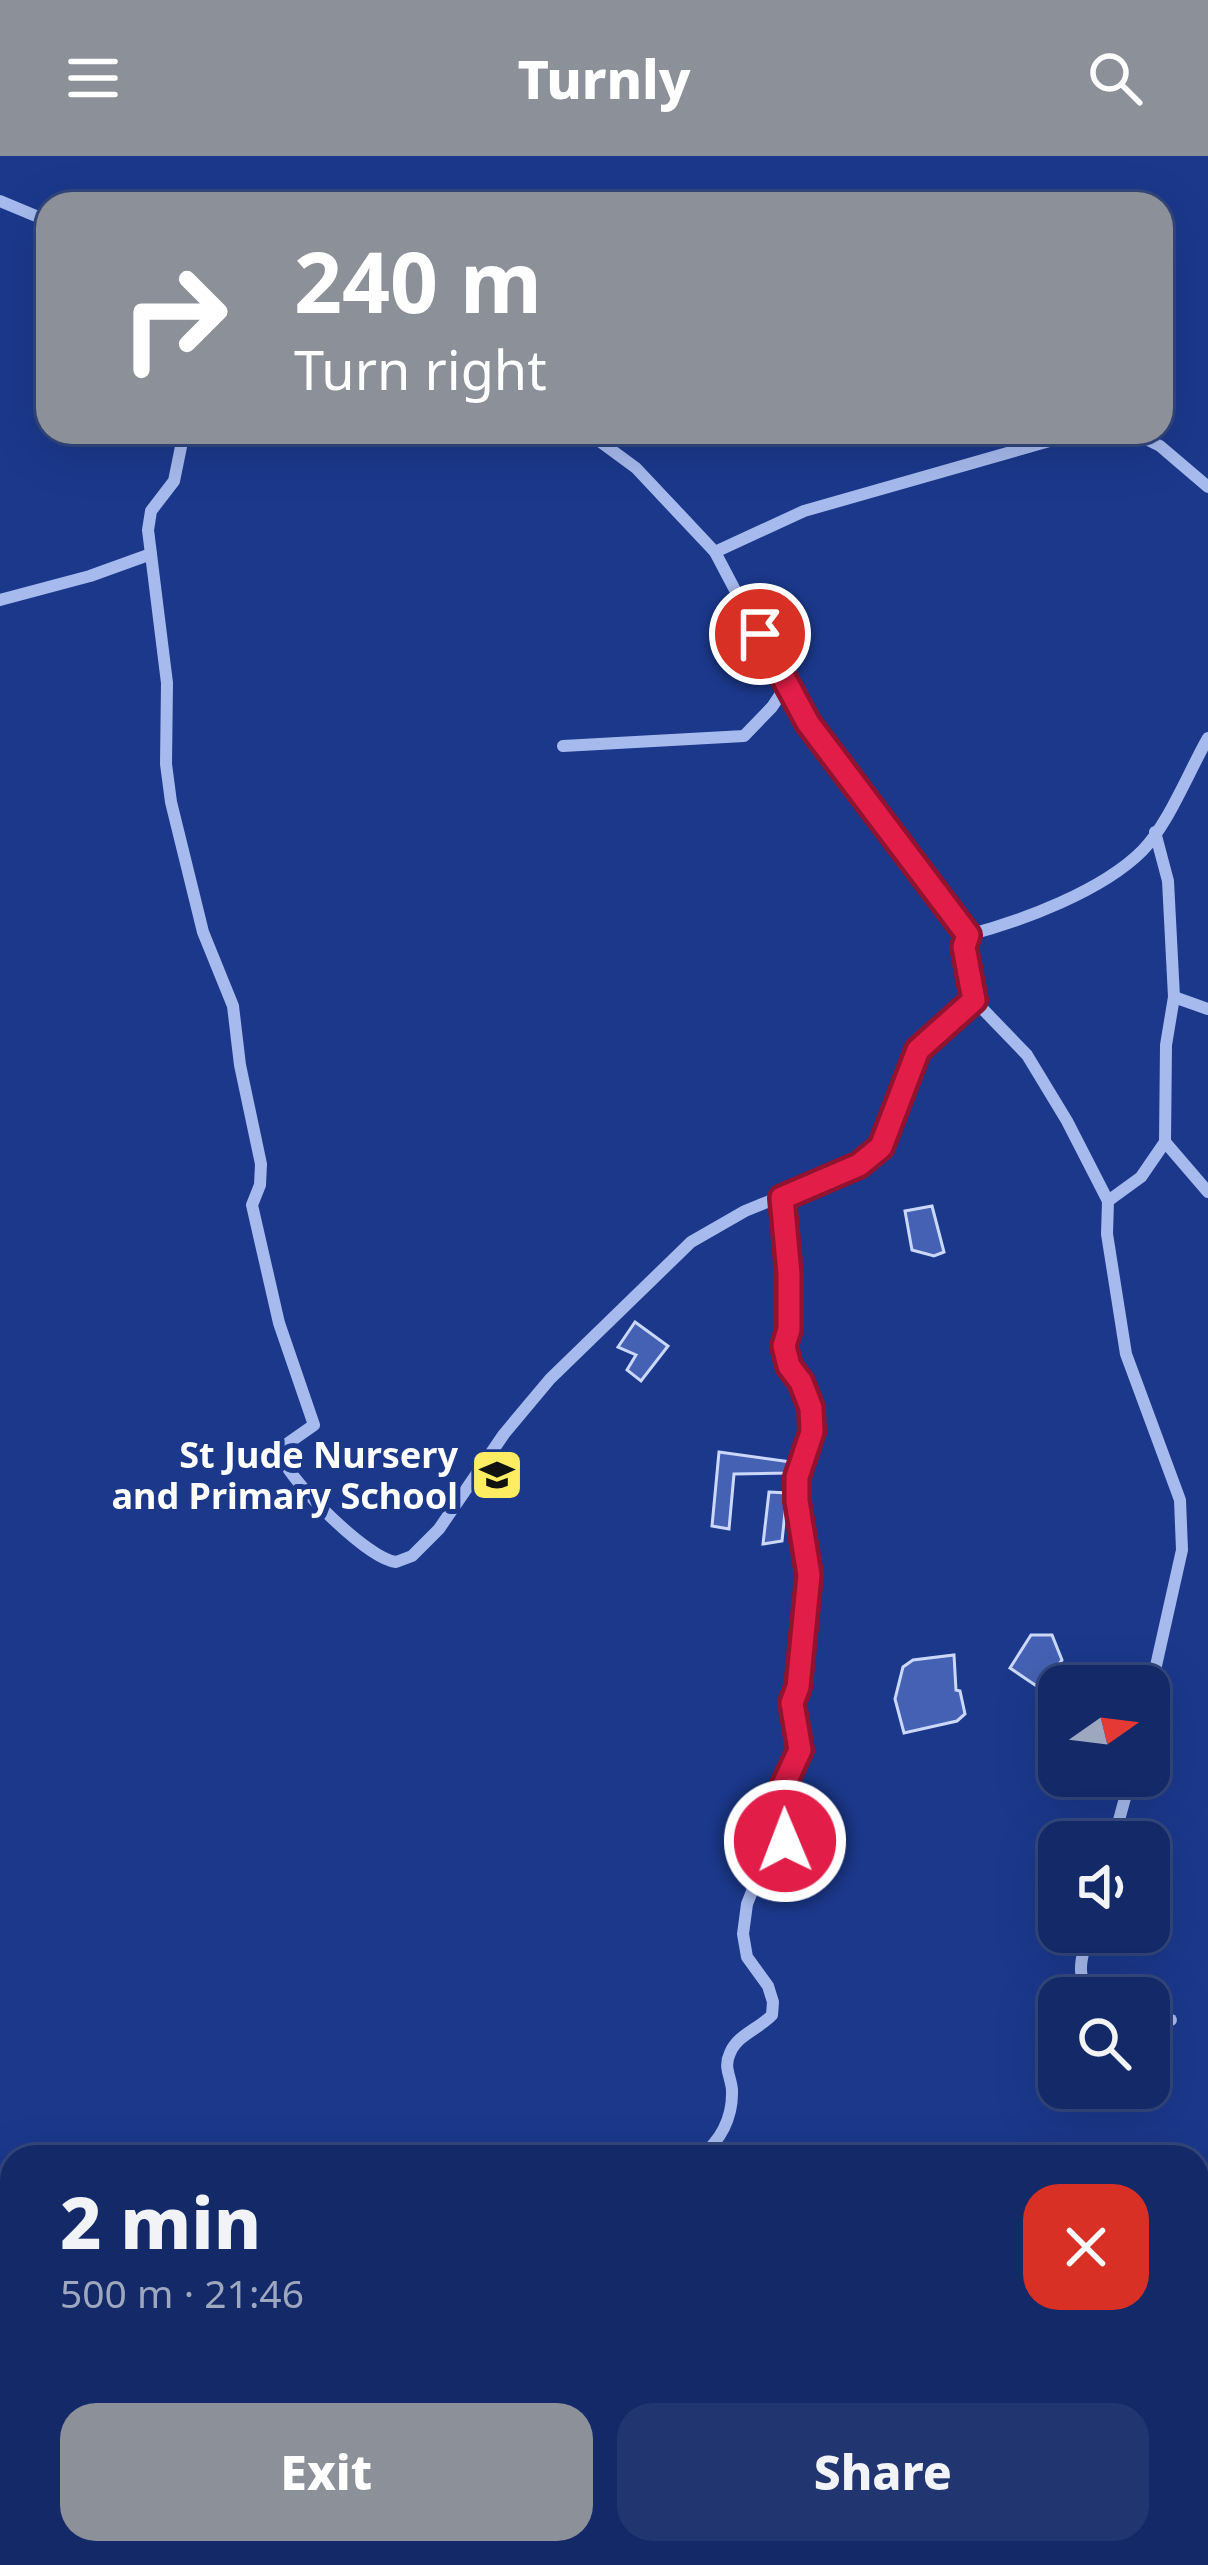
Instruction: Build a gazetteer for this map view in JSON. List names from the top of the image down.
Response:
{
  "places": {
    "school or university": ["St Jude Nursery and Primary School"]
  },
  "north": "right",
  "page": {
    "header": "Turnly",
    "turn": ["240 m", "Turn right"],
    "heading": ["2 min", "500 m · 21:46"],
    "buttons": ["Exit", "Share"]
  }
}
